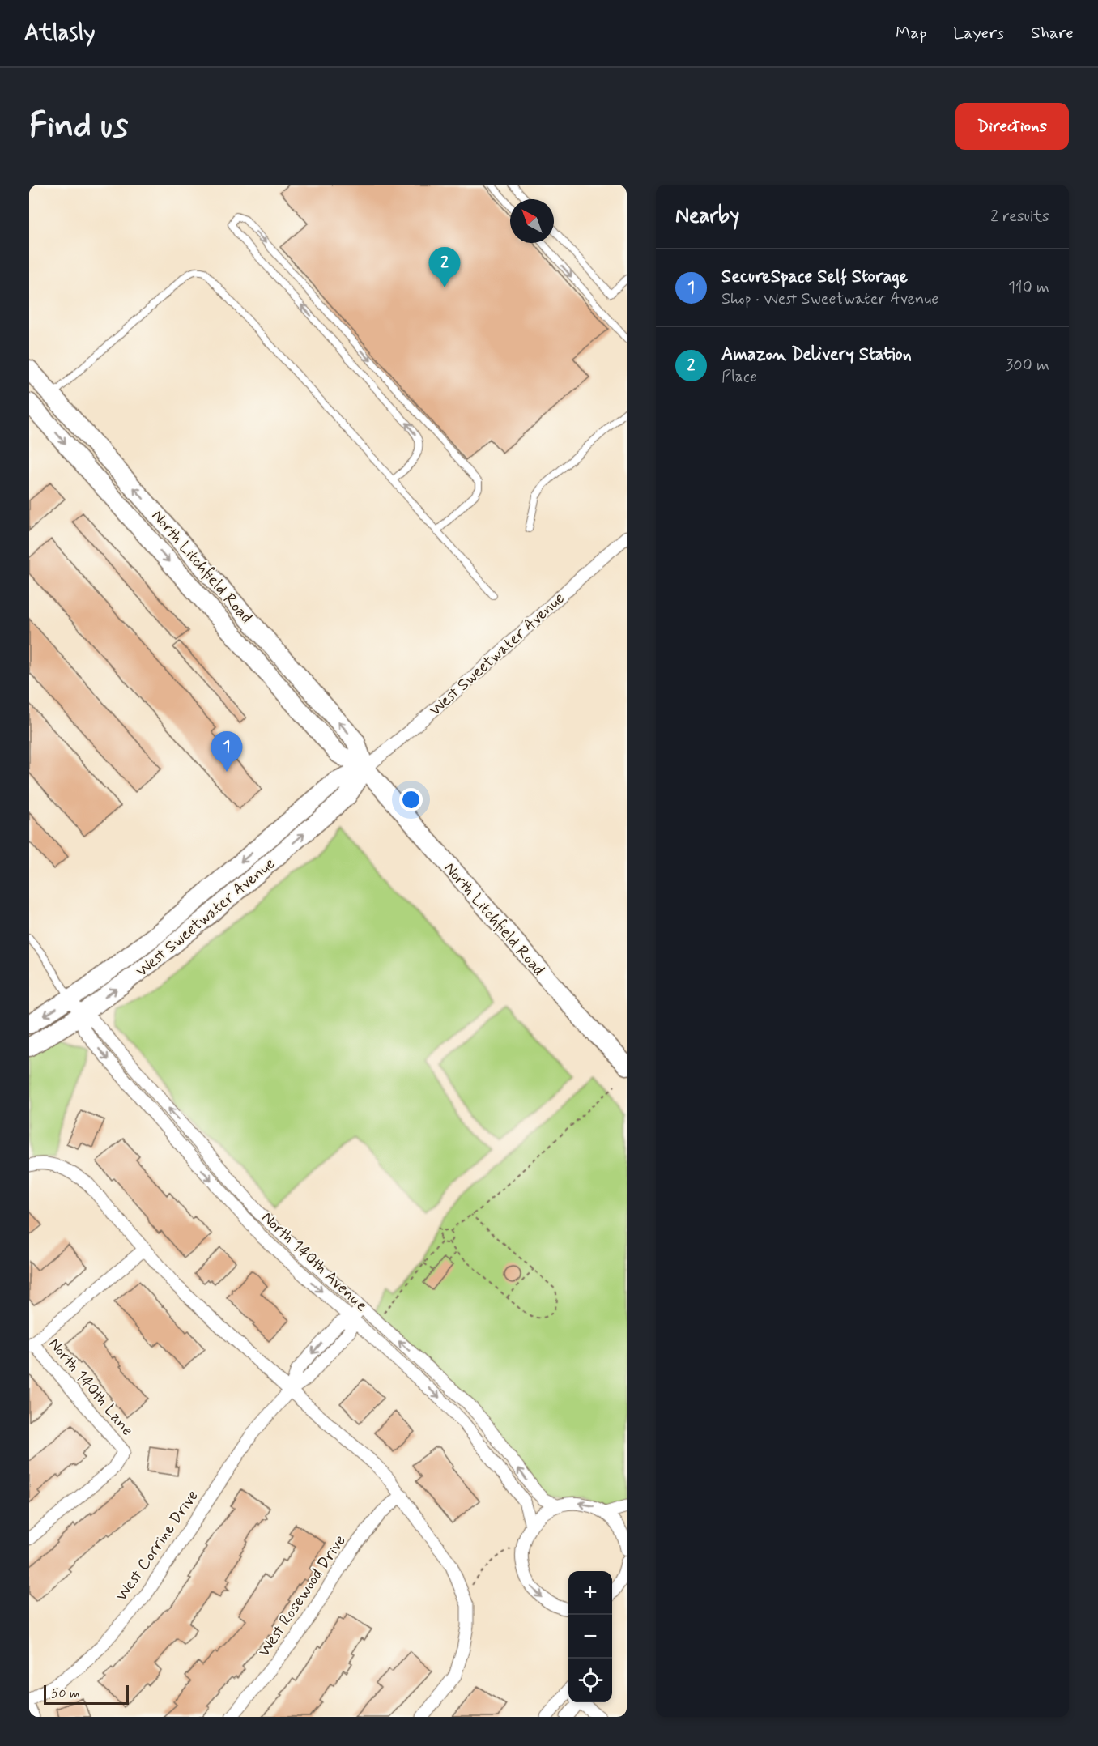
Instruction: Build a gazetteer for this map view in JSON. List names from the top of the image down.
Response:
{
  "streets": {
    "main road": ["North Litchfield Road", "West Sweetwater Avenue"],
    "street": [
      "North 140th Avenue",
      "North 140th Lane",
      "West Corrine Drive",
      "West Rosewood Drive"
    ]
  },
  "crossings": [
    ["North Litchfield Road", "West Sweetwater Avenue"],
    ["West Sweetwater Avenue", "North 140th Avenue"],
    ["North 140th Avenue", "West Corrine Drive"]
  ],
  "scale_bar": "50 m",
  "north": "top left",
  "page": {
    "header": "Atlasly",
    "nav": ["Map", "Layers", "Share"],
    "buttons": "Directions",
    "title": "Find us",
    "heading": ["Nearby", "2 results"],
    "pins": ["2", "1"],
    "list": [
      {
        "mark": "1",
        "name": "SecureSpace Self Storage",
        "note": "Shop · West Sweetwater Avenue",
        "value": "110 m"
      },
      {
        "mark": "2",
        "name": "Amazon Delivery Station",
        "note": "Place",
        "value": "300 m"
      }
    ],
    "map_buttons": ["+", "−"],
    "scale": "50 m"
  }
}
